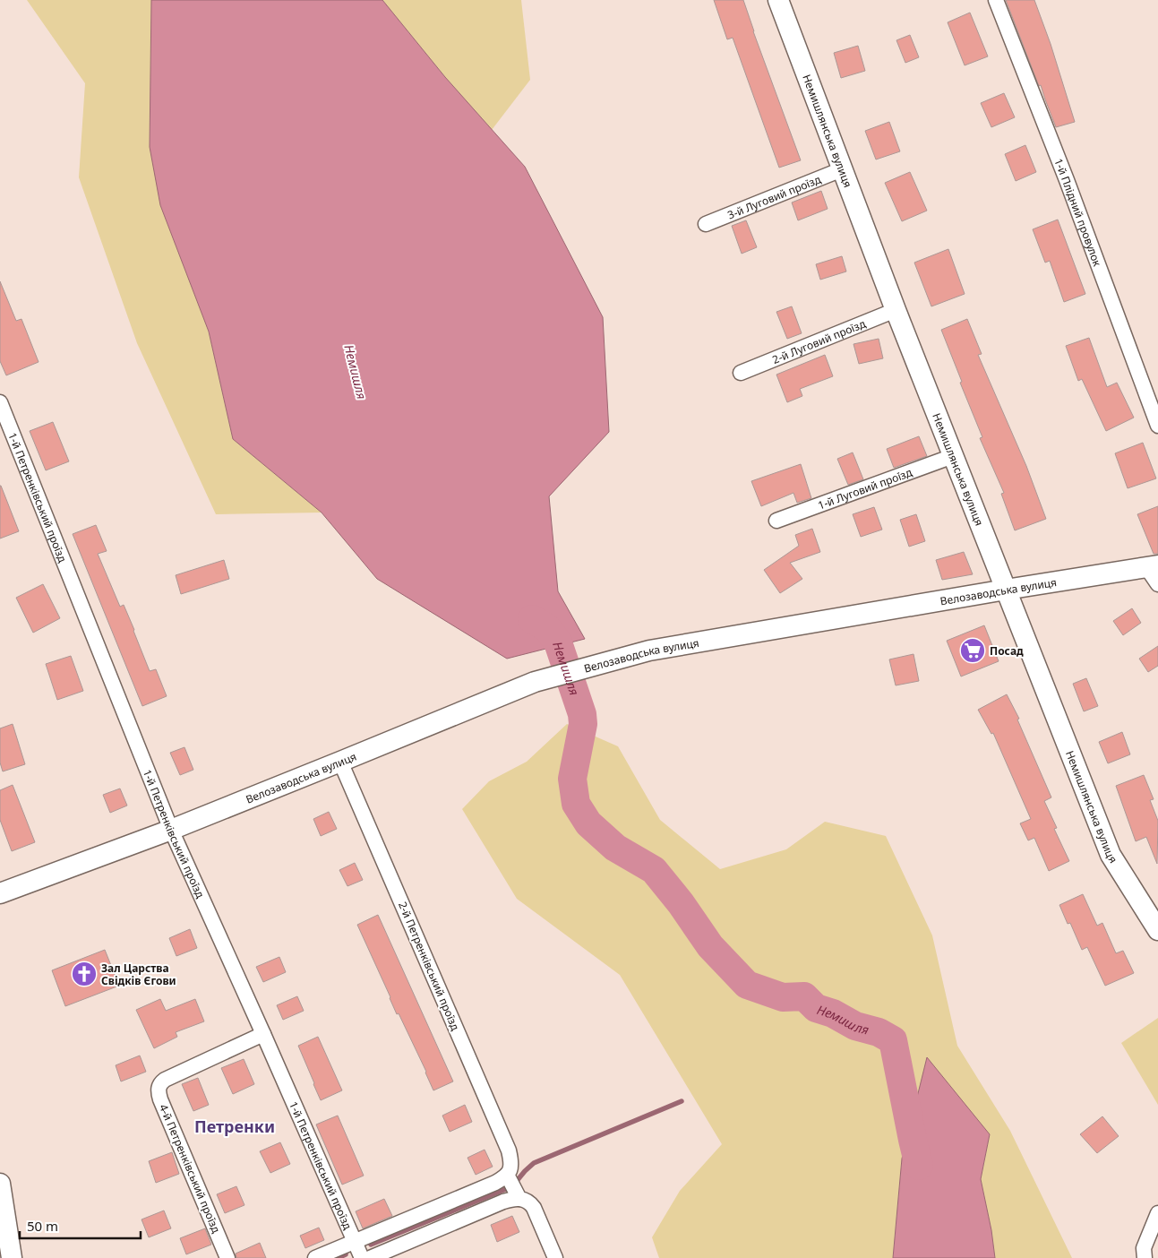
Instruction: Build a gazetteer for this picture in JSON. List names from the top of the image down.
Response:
{
  "streets": {
    "street": [
      "Немишлянська вулиця",
      "3-й Луговий проїзд",
      "1-й Плідний провулок",
      "2-й Луговий проїзд",
      "1-й Луговий проїзд",
      "1-й Петренківський проїзд",
      "Велозаводська вулиця",
      "2-й Петренківський проїзд",
      "4-й Петренківський проїзд"
    ]
  },
  "crossings": [
    ["Немишлянська вулиця", "3-й Луговий проїзд"],
    ["Немишлянська вулиця", "2-й Луговий проїзд"],
    ["Немишлянська вулиця", "1-й Луговий проїзд"],
    ["Немишлянська вулиця", "Велозаводська вулиця"],
    ["1-й Петренківський проїзд", "Велозаводська вулиця"],
    ["1-й Петренківський проїзд", "4-й Петренківський проїзд"],
    ["Велозаводська вулиця", "2-й Петренківський проїзд"]
  ],
  "districts": ["Петренки"],
  "water": ["Немишля"],
  "places": {
    "supermarket": ["Посад"],
    "church": ["Зал Царства Свідків Єгови"]
  },
  "scale_bar": "50 m"
}
